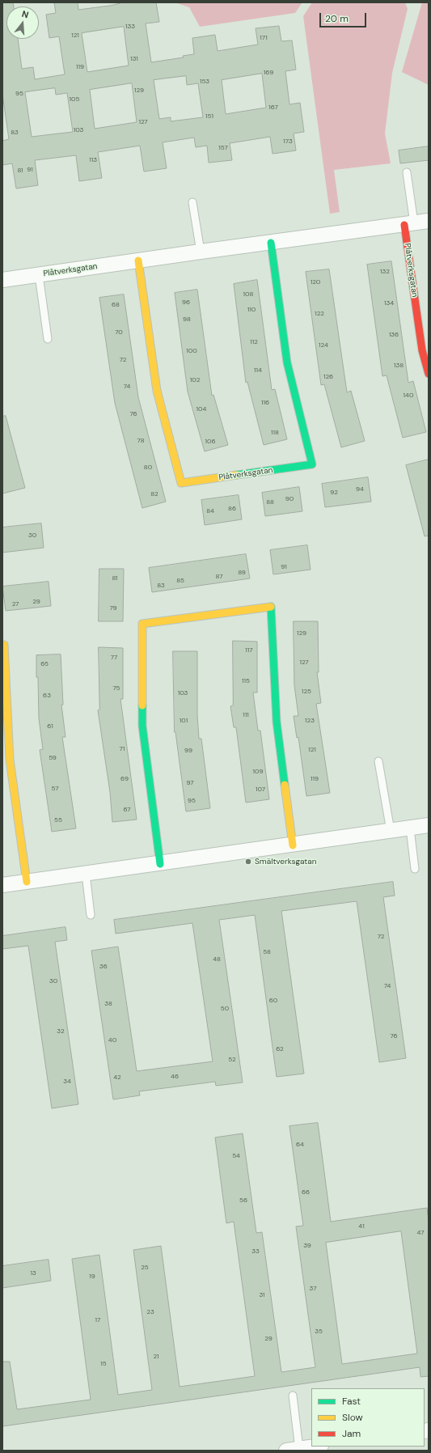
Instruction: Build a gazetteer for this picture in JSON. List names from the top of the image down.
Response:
{
  "streets": {
    "street": ["Plåtverksgatan"]
  },
  "places": ["Smältverksgatan"],
  "house_numbers": [
    "133",
    "121",
    "171",
    "131",
    "119",
    "169",
    "153",
    "129",
    "95",
    "105",
    "167",
    "151",
    "127",
    "103",
    "83",
    "173",
    "157",
    "113",
    "91",
    "81",
    "132",
    "120",
    "108",
    "96",
    "134",
    "68",
    "110",
    "122",
    "98",
    "70",
    "136",
    "112",
    "124",
    "100",
    "72",
    "138",
    "114",
    "126",
    "102",
    "74",
    "140",
    "116",
    "104",
    "76",
    "118",
    "78",
    "106",
    "80",
    "94",
    "92",
    "82",
    "90",
    "88",
    "86",
    "84",
    "30",
    "91",
    "89",
    "87",
    "81",
    "85",
    "83",
    "29",
    "27",
    "79",
    "129",
    "117",
    "77",
    "127",
    "65",
    "115",
    "75",
    "125",
    "103",
    "63",
    "111",
    "101",
    "123",
    "61",
    "71",
    "121",
    "99",
    "59",
    "109",
    "69",
    "119",
    "97",
    "57",
    "107",
    "95",
    "67",
    "55",
    "72",
    "58",
    "48",
    "36",
    "30",
    "74",
    "60",
    "38",
    "50",
    "32",
    "76",
    "40",
    "62",
    "52",
    "46",
    "42",
    "34",
    "64",
    "54",
    "66",
    "56",
    "41",
    "47",
    "39",
    "33",
    "25",
    "13",
    "19",
    "37",
    "31",
    "23",
    "17",
    "35",
    "29",
    "21",
    "15"
  ],
  "legend": ["Fast", "Slow", "Jam"],
  "scale_bar": "20 m",
  "north": "top"
}
